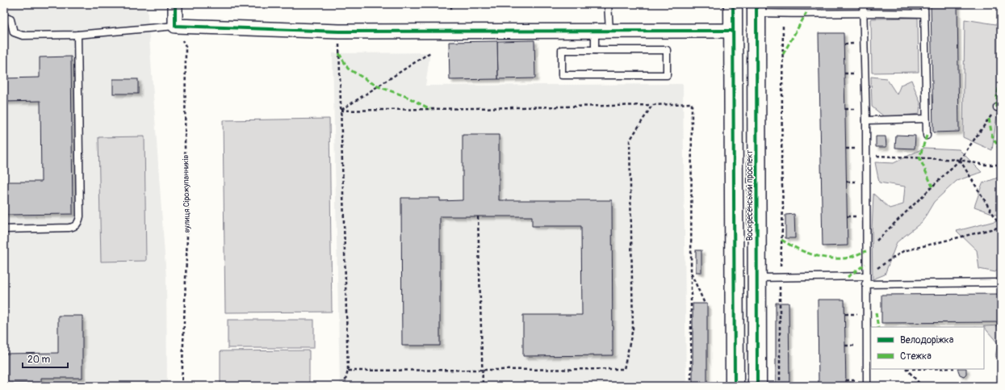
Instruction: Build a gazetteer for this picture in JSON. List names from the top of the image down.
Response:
{
  "streets": {
    "main road": ["Воскресенський проспект"],
    "path": ["вулиця Сірожупанників"]
  },
  "legend": ["Велодоріжка", "Стежка"],
  "scale_bar": "20 m"
}
